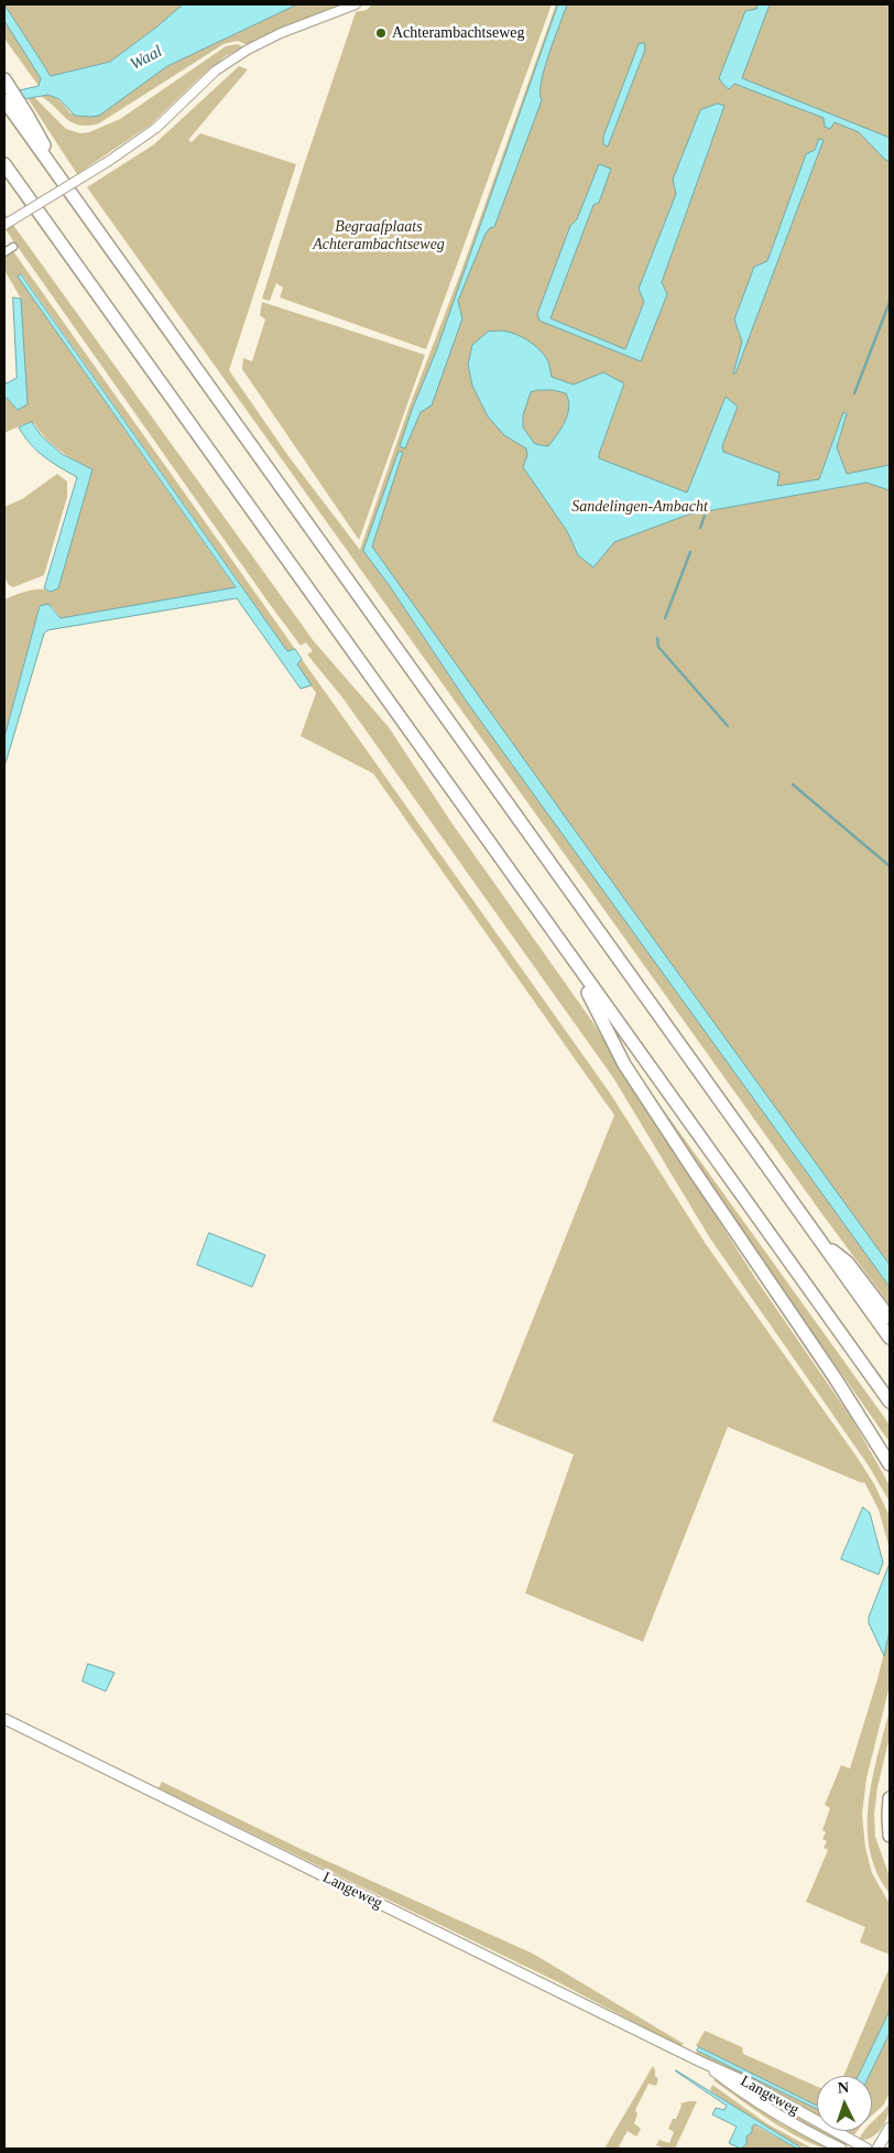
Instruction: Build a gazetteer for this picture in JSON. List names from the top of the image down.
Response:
{
  "streets": {
    "main road": ["Langeweg"]
  },
  "water": ["Waal"],
  "parks": ["Begraafplaats Achterambachtseweg", "Sandelingen-Ambacht"],
  "places": ["Achterambachtseweg"],
  "north": "top"
}
